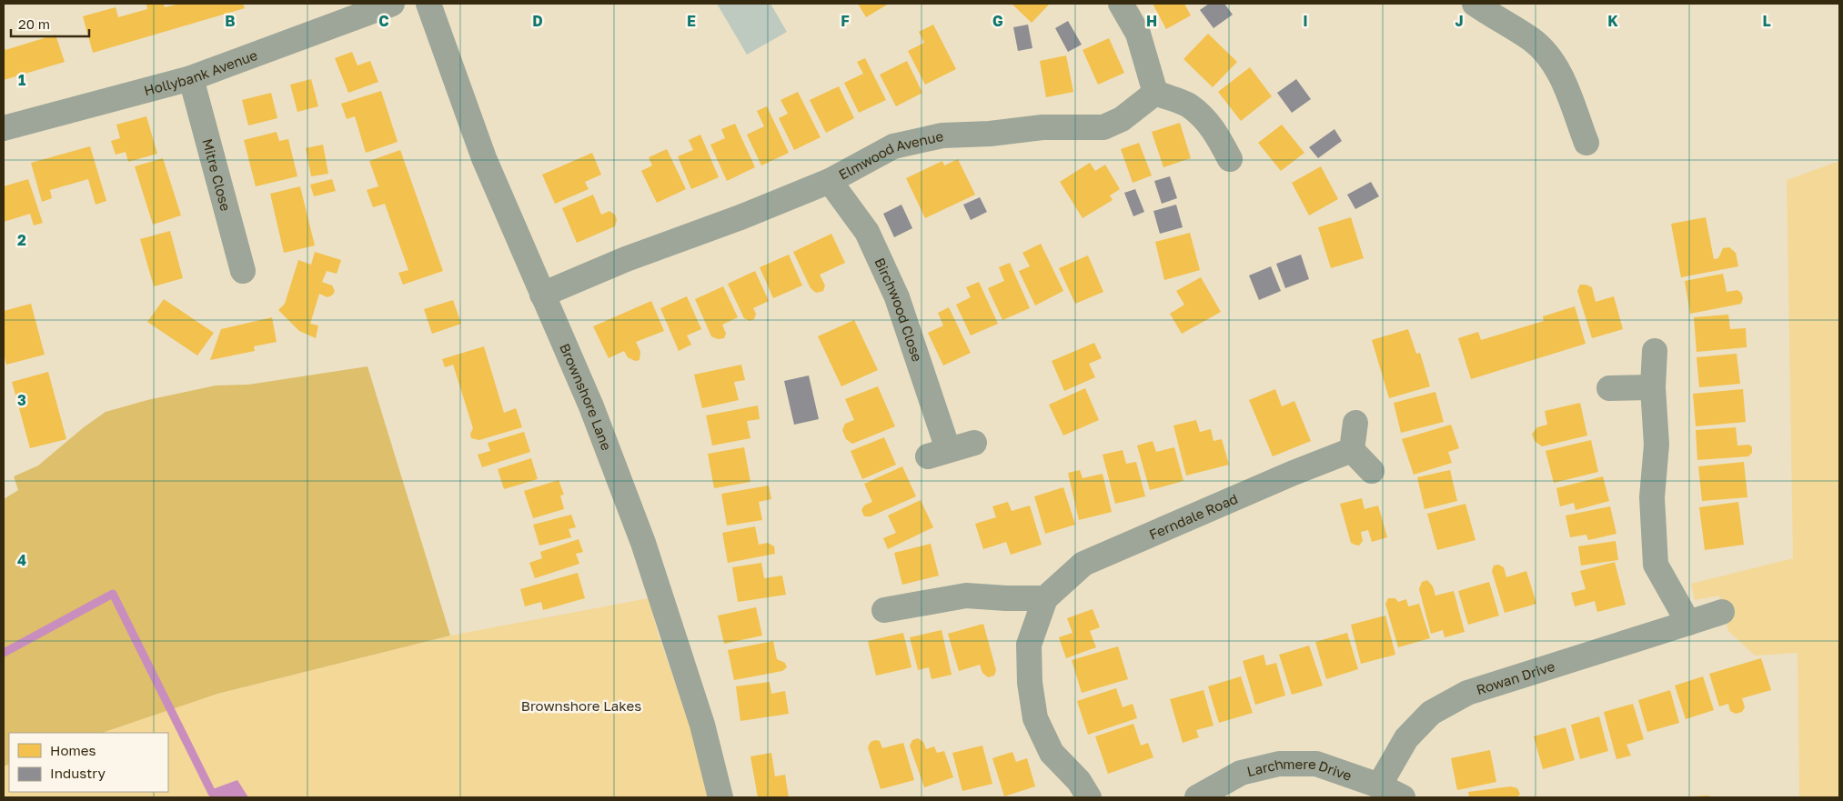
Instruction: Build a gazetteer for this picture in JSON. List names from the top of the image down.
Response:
{
  "streets": {
    "street": [
      "Hollybank Avenue",
      "Elmwood Avenue",
      "Mitre Close",
      "Birchwood Close",
      "Brownshore Lane",
      "Ferndale Road",
      "Rowan Drive",
      "Larchmere Drive"
    ]
  },
  "crossings": [
    ["Hollybank Avenue", "Mitre Close"],
    ["Elmwood Avenue", "Birchwood Close"],
    ["Elmwood Avenue", "Brownshore Lane"],
    ["Rowan Drive", "Larchmere Drive"]
  ],
  "parks": ["Brownshore Lakes"],
  "legend": ["Homes", "Industry"],
  "scale_bar": "20 m",
  "grid": {
    "columns": [
      "B",
      "C",
      "D",
      "E",
      "F",
      "G",
      "H",
      "I",
      "J",
      "K",
      "L"
    ],
    "rows": [
      "1",
      "2",
      "3",
      "4"
    ]
  }
}
